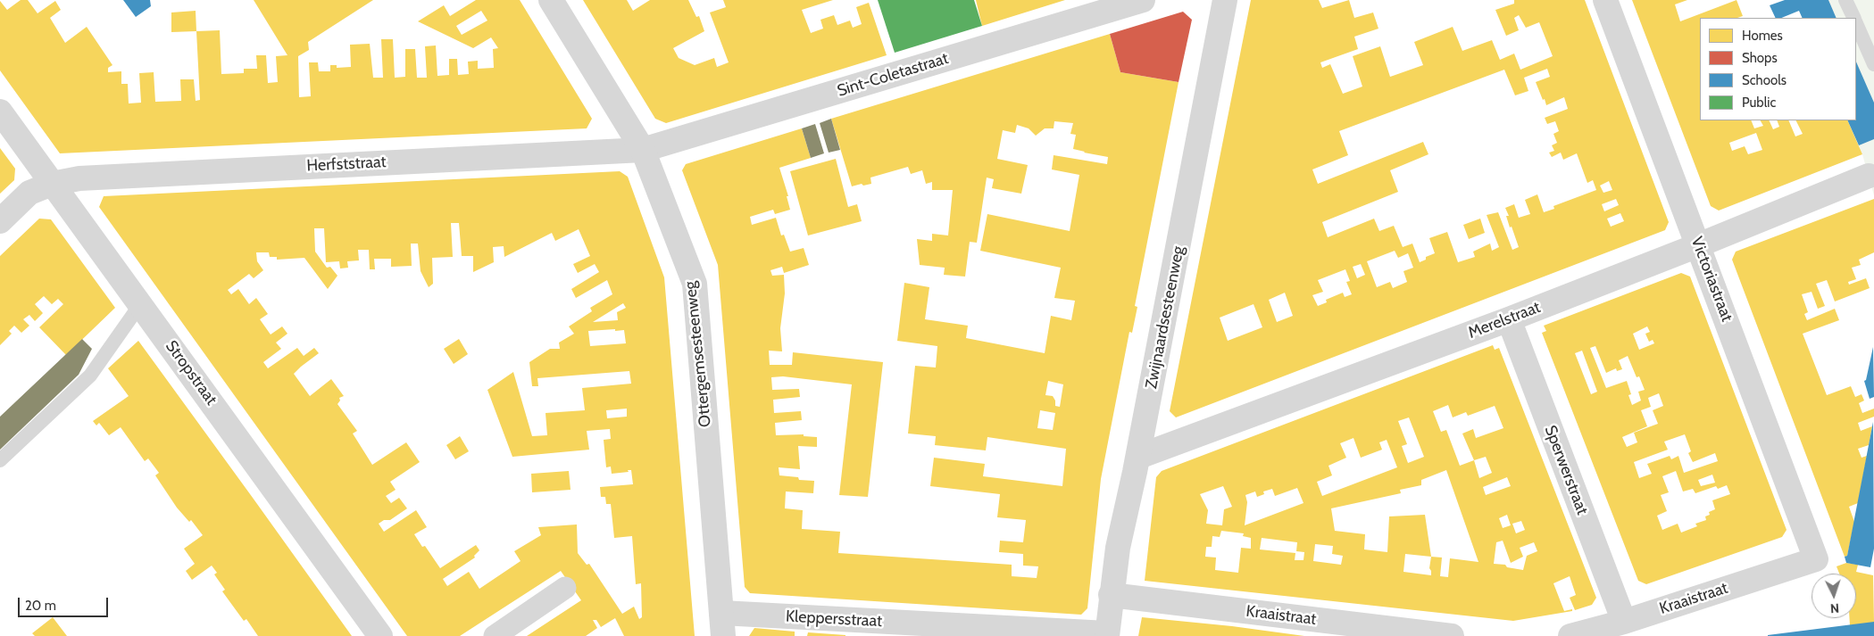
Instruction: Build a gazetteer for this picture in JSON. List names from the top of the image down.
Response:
{
  "streets": {
    "street": [
      "Sint-Coletastraat",
      "Herfststraat",
      "Victoriastraat",
      "Zwijnaardsesteenweg",
      "Merelstraat",
      "Ottergemsesteenweg",
      "Stropstraat",
      "Sperwerstraat",
      "Kraaistraat",
      "Kleppersstraat"
    ]
  },
  "crossings": [
    ["Sint-Coletastraat", "Herfststraat"],
    ["Sint-Coletastraat", "Ottergemsesteenweg"],
    ["Herfststraat", "Ottergemsesteenweg"],
    ["Herfststraat", "Stropstraat"],
    ["Victoriastraat", "Merelstraat"],
    ["Victoriastraat", "Kraaistraat"],
    ["Zwijnaardsesteenweg", "Merelstraat"],
    ["Zwijnaardsesteenweg", "Kraaistraat"],
    ["Zwijnaardsesteenweg", "Kleppersstraat"],
    ["Merelstraat", "Sperwerstraat"],
    ["Ottergemsesteenweg", "Kleppersstraat"],
    ["Sperwerstraat", "Kraaistraat"]
  ],
  "legend": [
    "Homes",
    "Shops",
    "Schools",
    "Public"
  ],
  "scale_bar": "20 m",
  "north": "bottom"
}
